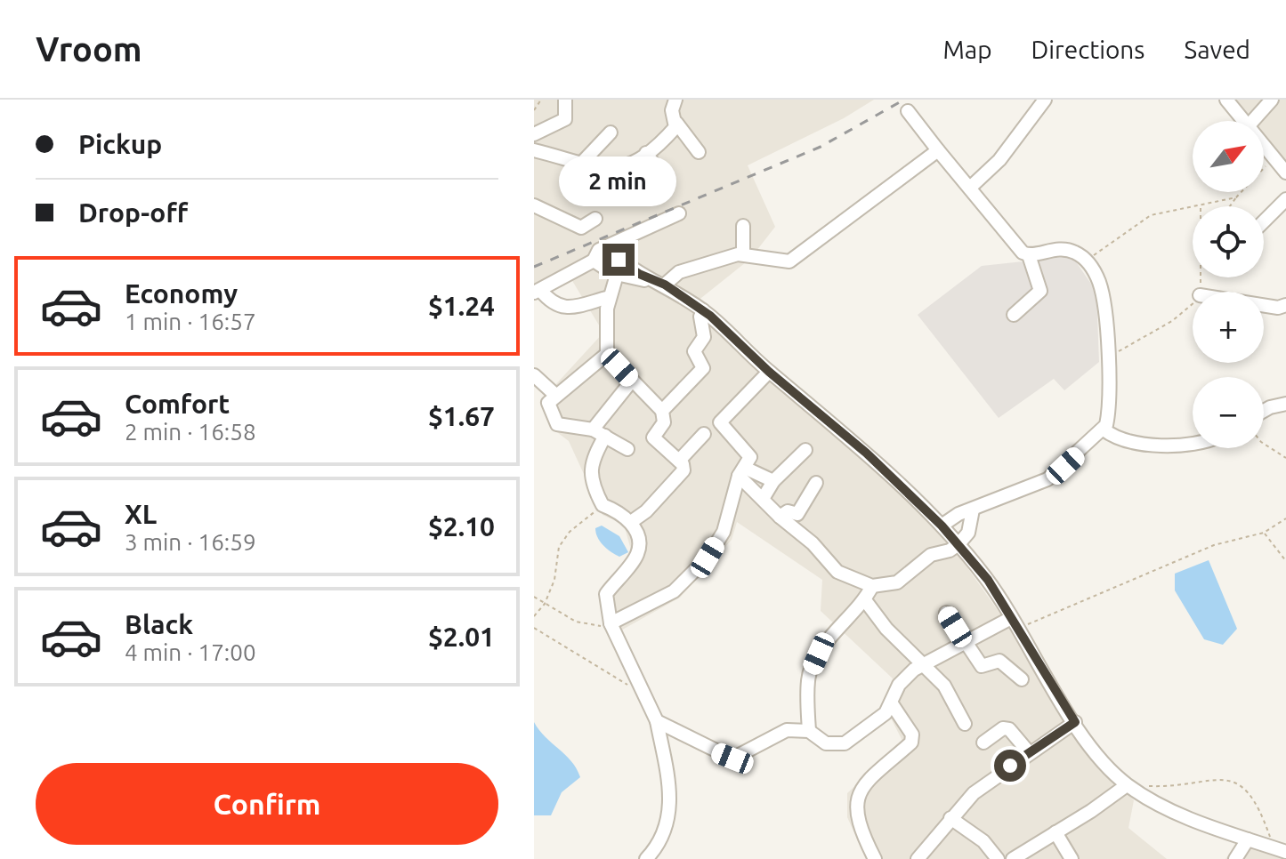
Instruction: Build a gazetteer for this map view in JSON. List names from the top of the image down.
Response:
{
  "north": "top right",
  "page": {
    "header": "Vroom",
    "nav": ["Map", "Directions", "Saved"],
    "banner": ["Pickup", "Drop-off"],
    "map_buttons": ["+", "−"],
    "bubble": "2 min",
    "list": [
      {
        "name": "Economy",
        "note": "1 min · 16:57",
        "value": "$1.24"
      },
      {
        "name": "Comfort",
        "note": "2 min · 16:58",
        "value": "$1.67"
      },
      {
        "name": "XL",
        "note": "3 min · 16:59",
        "value": "$2.10"
      },
      {
        "name": "Black",
        "note": "4 min · 17:00",
        "value": "$2.01"
      }
    ],
    "buttons": "Confirm"
  }
}
